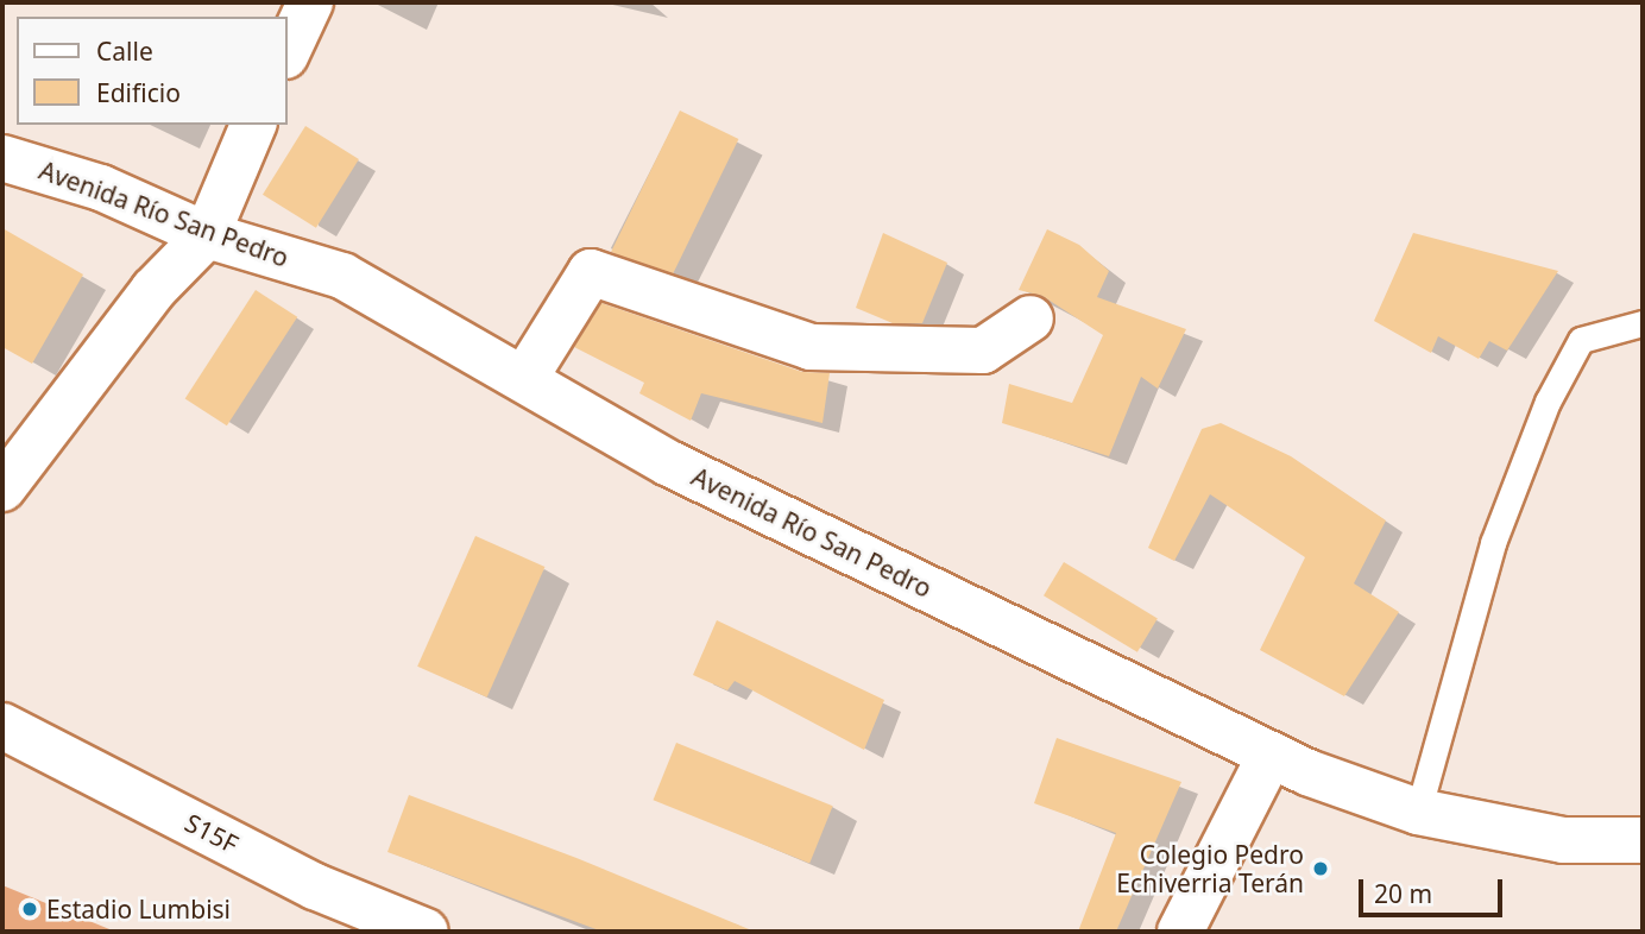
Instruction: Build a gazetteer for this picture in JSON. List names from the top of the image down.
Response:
{
  "streets": {
    "street": ["Avenida Río San Pedro", "S15F"]
  },
  "places": ["Colegio Pedro Echiverria Terán", "Estadio Lumbisi"],
  "legend": ["Calle", "Edificio"],
  "scale_bar": "20 m"
}
